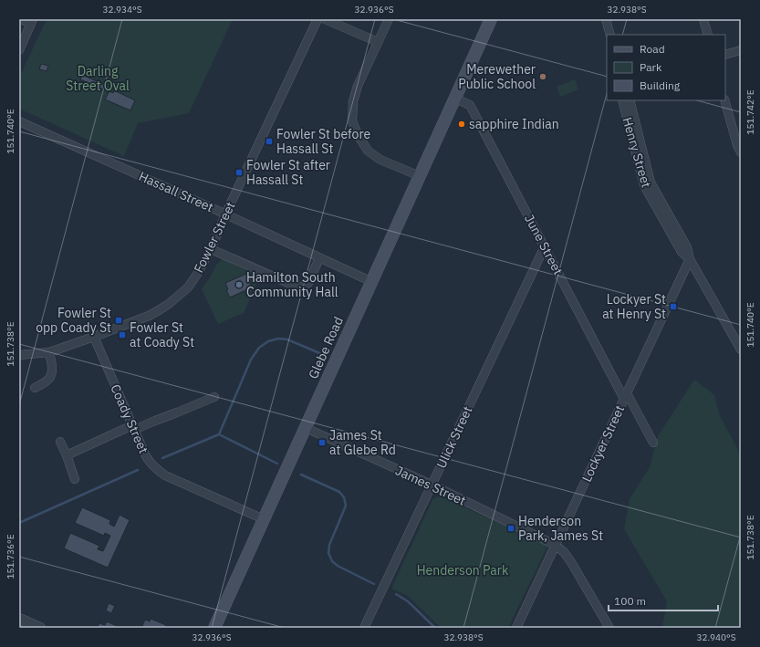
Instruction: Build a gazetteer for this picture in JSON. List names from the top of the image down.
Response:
{
  "streets": {
    "main road": ["Glebe Road"],
    "street": [
      "Henry Street",
      "Hassall Street",
      "Fowler Street",
      "June Street",
      "Coady Street",
      "Ulick Street",
      "Lockyer Street",
      "James Street"
    ]
  },
  "crossings": [
    ["Henry Street", "Lockyer Street"],
    ["Hassall Street", "Fowler Street"],
    ["Hassall Street", "Glebe Road"],
    ["Fowler Street", "Coady Street"],
    ["June Street", "Glebe Road"],
    ["June Street", "Ulick Street"],
    ["June Street", "Lockyer Street"],
    ["Glebe Road", "Coady Street"],
    ["Glebe Road", "James Street"],
    ["Ulick Street", "James Street"],
    ["Lockyer Street", "James Street"]
  ],
  "parks": ["Darling Street Oval", "Henderson Park"],
  "places": {
    "other": ["Merewether Public School", "sapphire Indian", "Hamilton South Community Hall"],
    "transit": [
      "Fowler St before Hassall St",
      "Fowler St after Hassall St",
      "Lockyer St at Henry St",
      "Fowler St opp Coady St",
      "Fowler St at Coady St",
      "James St at Glebe Rd",
      "Henderson Park, James St"
    ]
  },
  "legend": ["Road", "Park", "Building"],
  "scale_bar": "100 m",
  "coordinates": [
    "32.934°S",
    "32.936°S",
    "32.938°S",
    "151.742°E",
    "151.740°E",
    "151.738°E",
    "151.736°E",
    "32.940°S"
  ]
}
